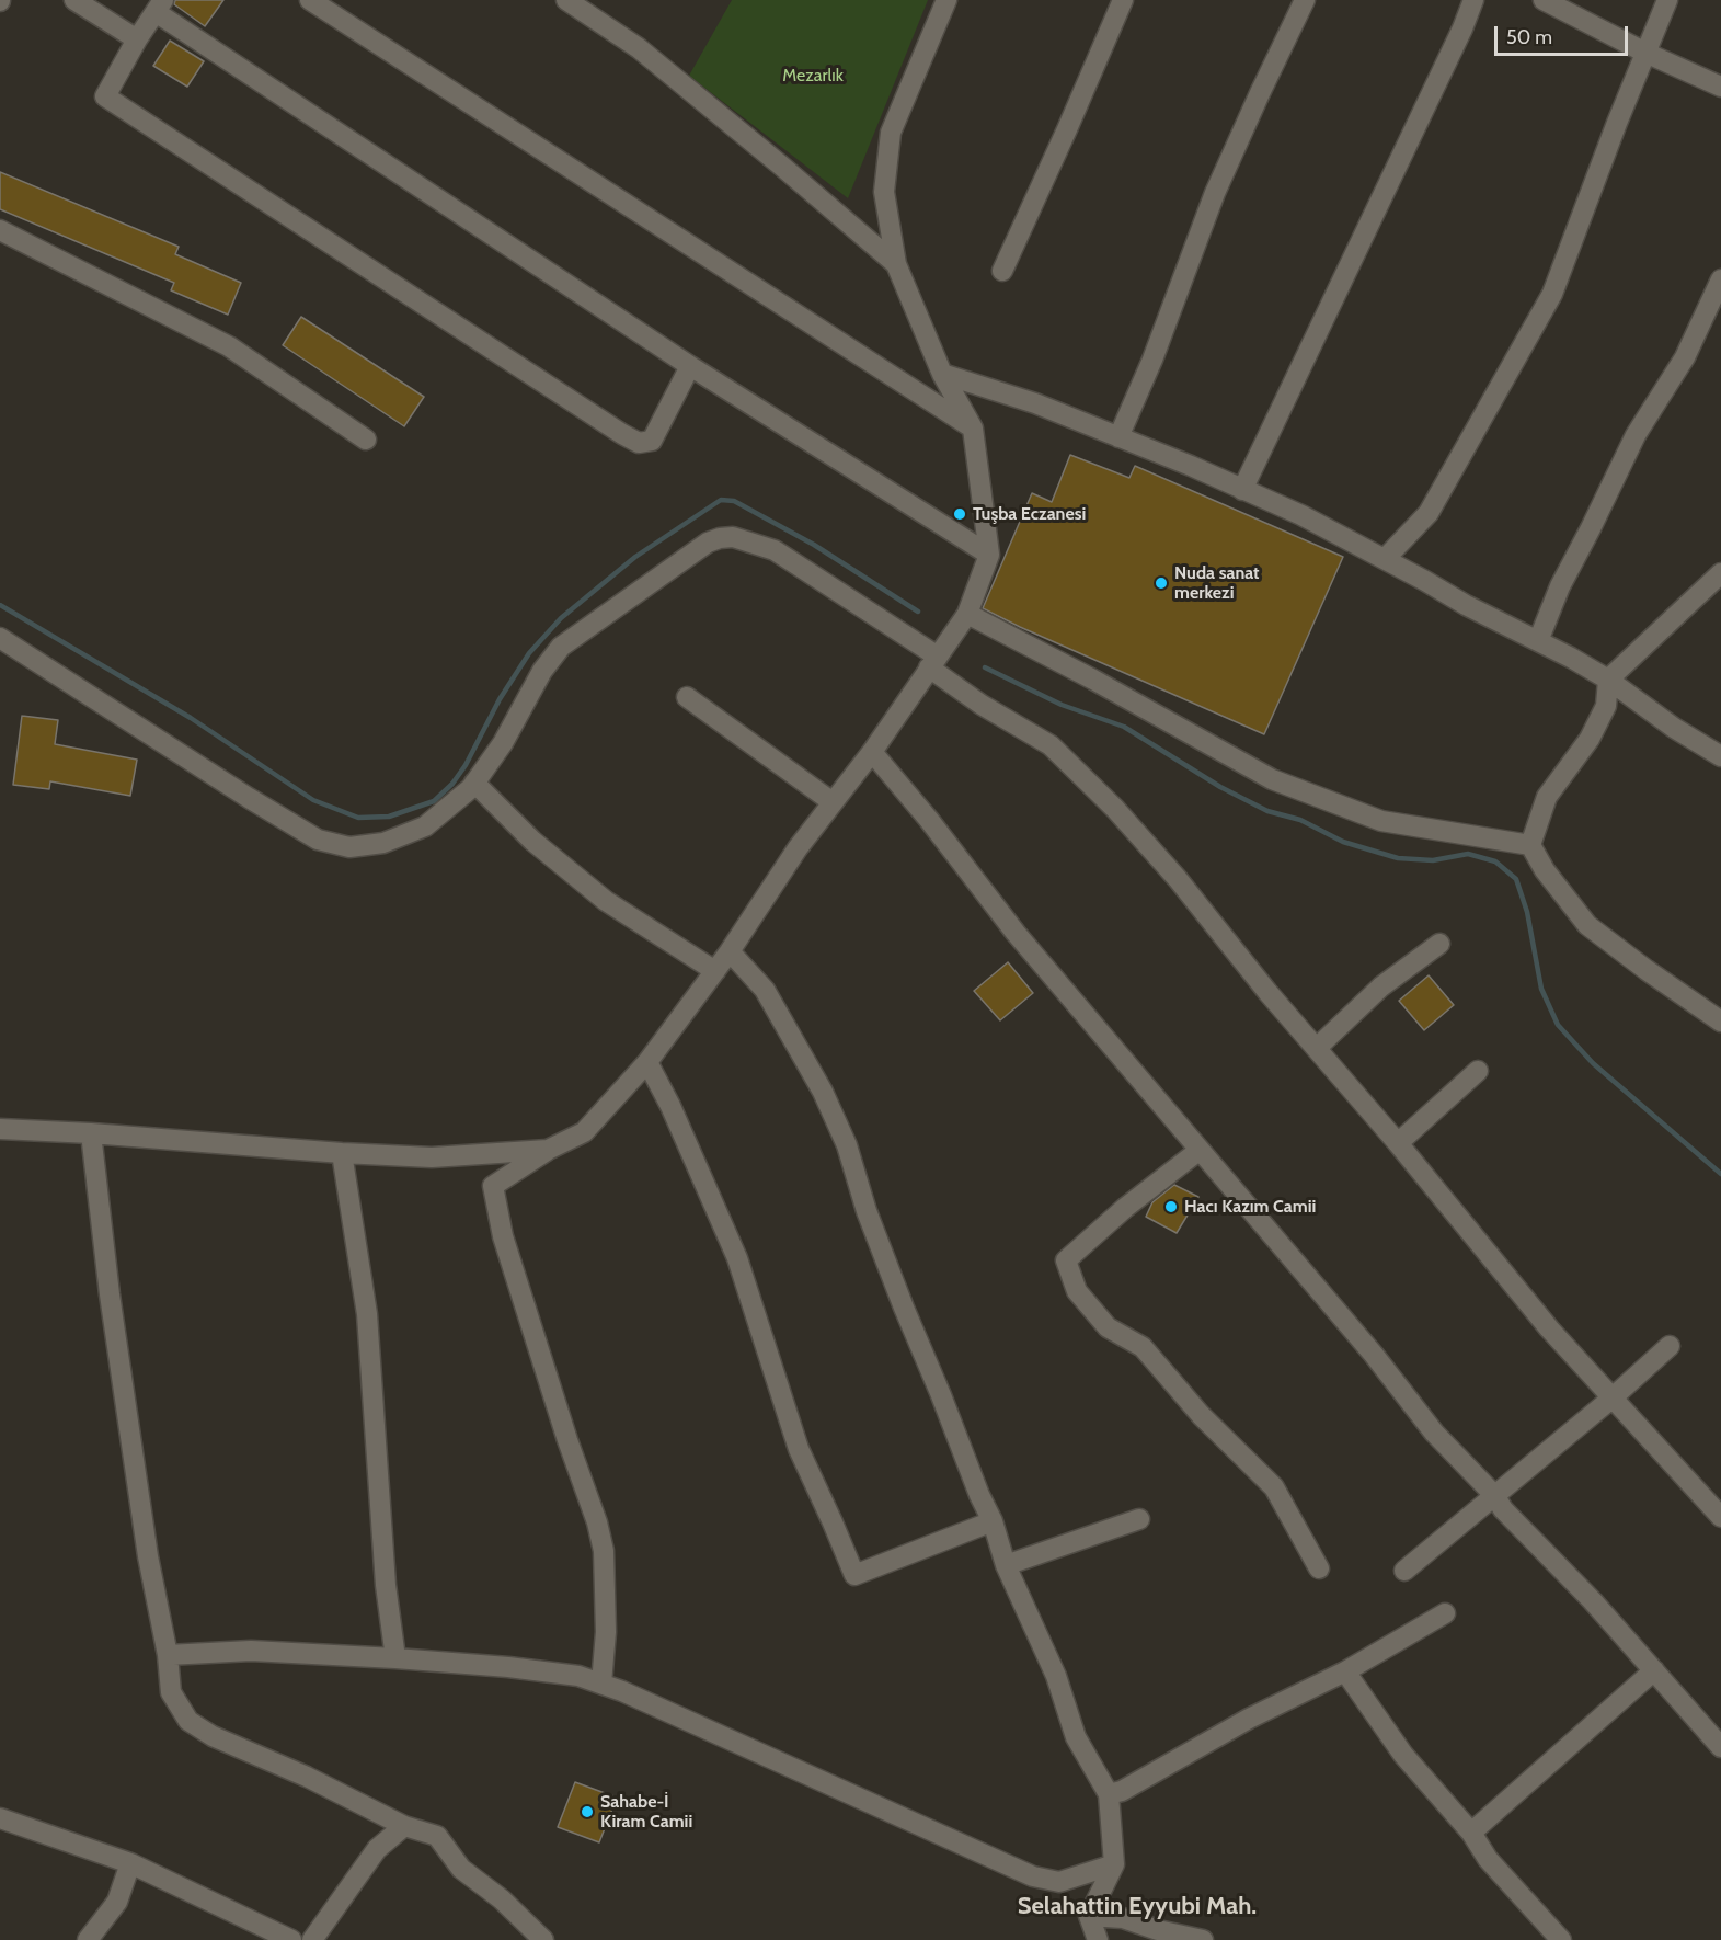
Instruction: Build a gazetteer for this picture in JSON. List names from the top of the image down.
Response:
{
  "districts": ["Selahattin Eyyubi Mah."],
  "parks": ["Mezarlık"],
  "places": [
    "Tuşba Eczanesi",
    "Nuda sanat merkezi",
    "Hacı Kazım Camii",
    "Sahabe-İ Kiram Camii"
  ],
  "scale_bar": "50 m"
}
